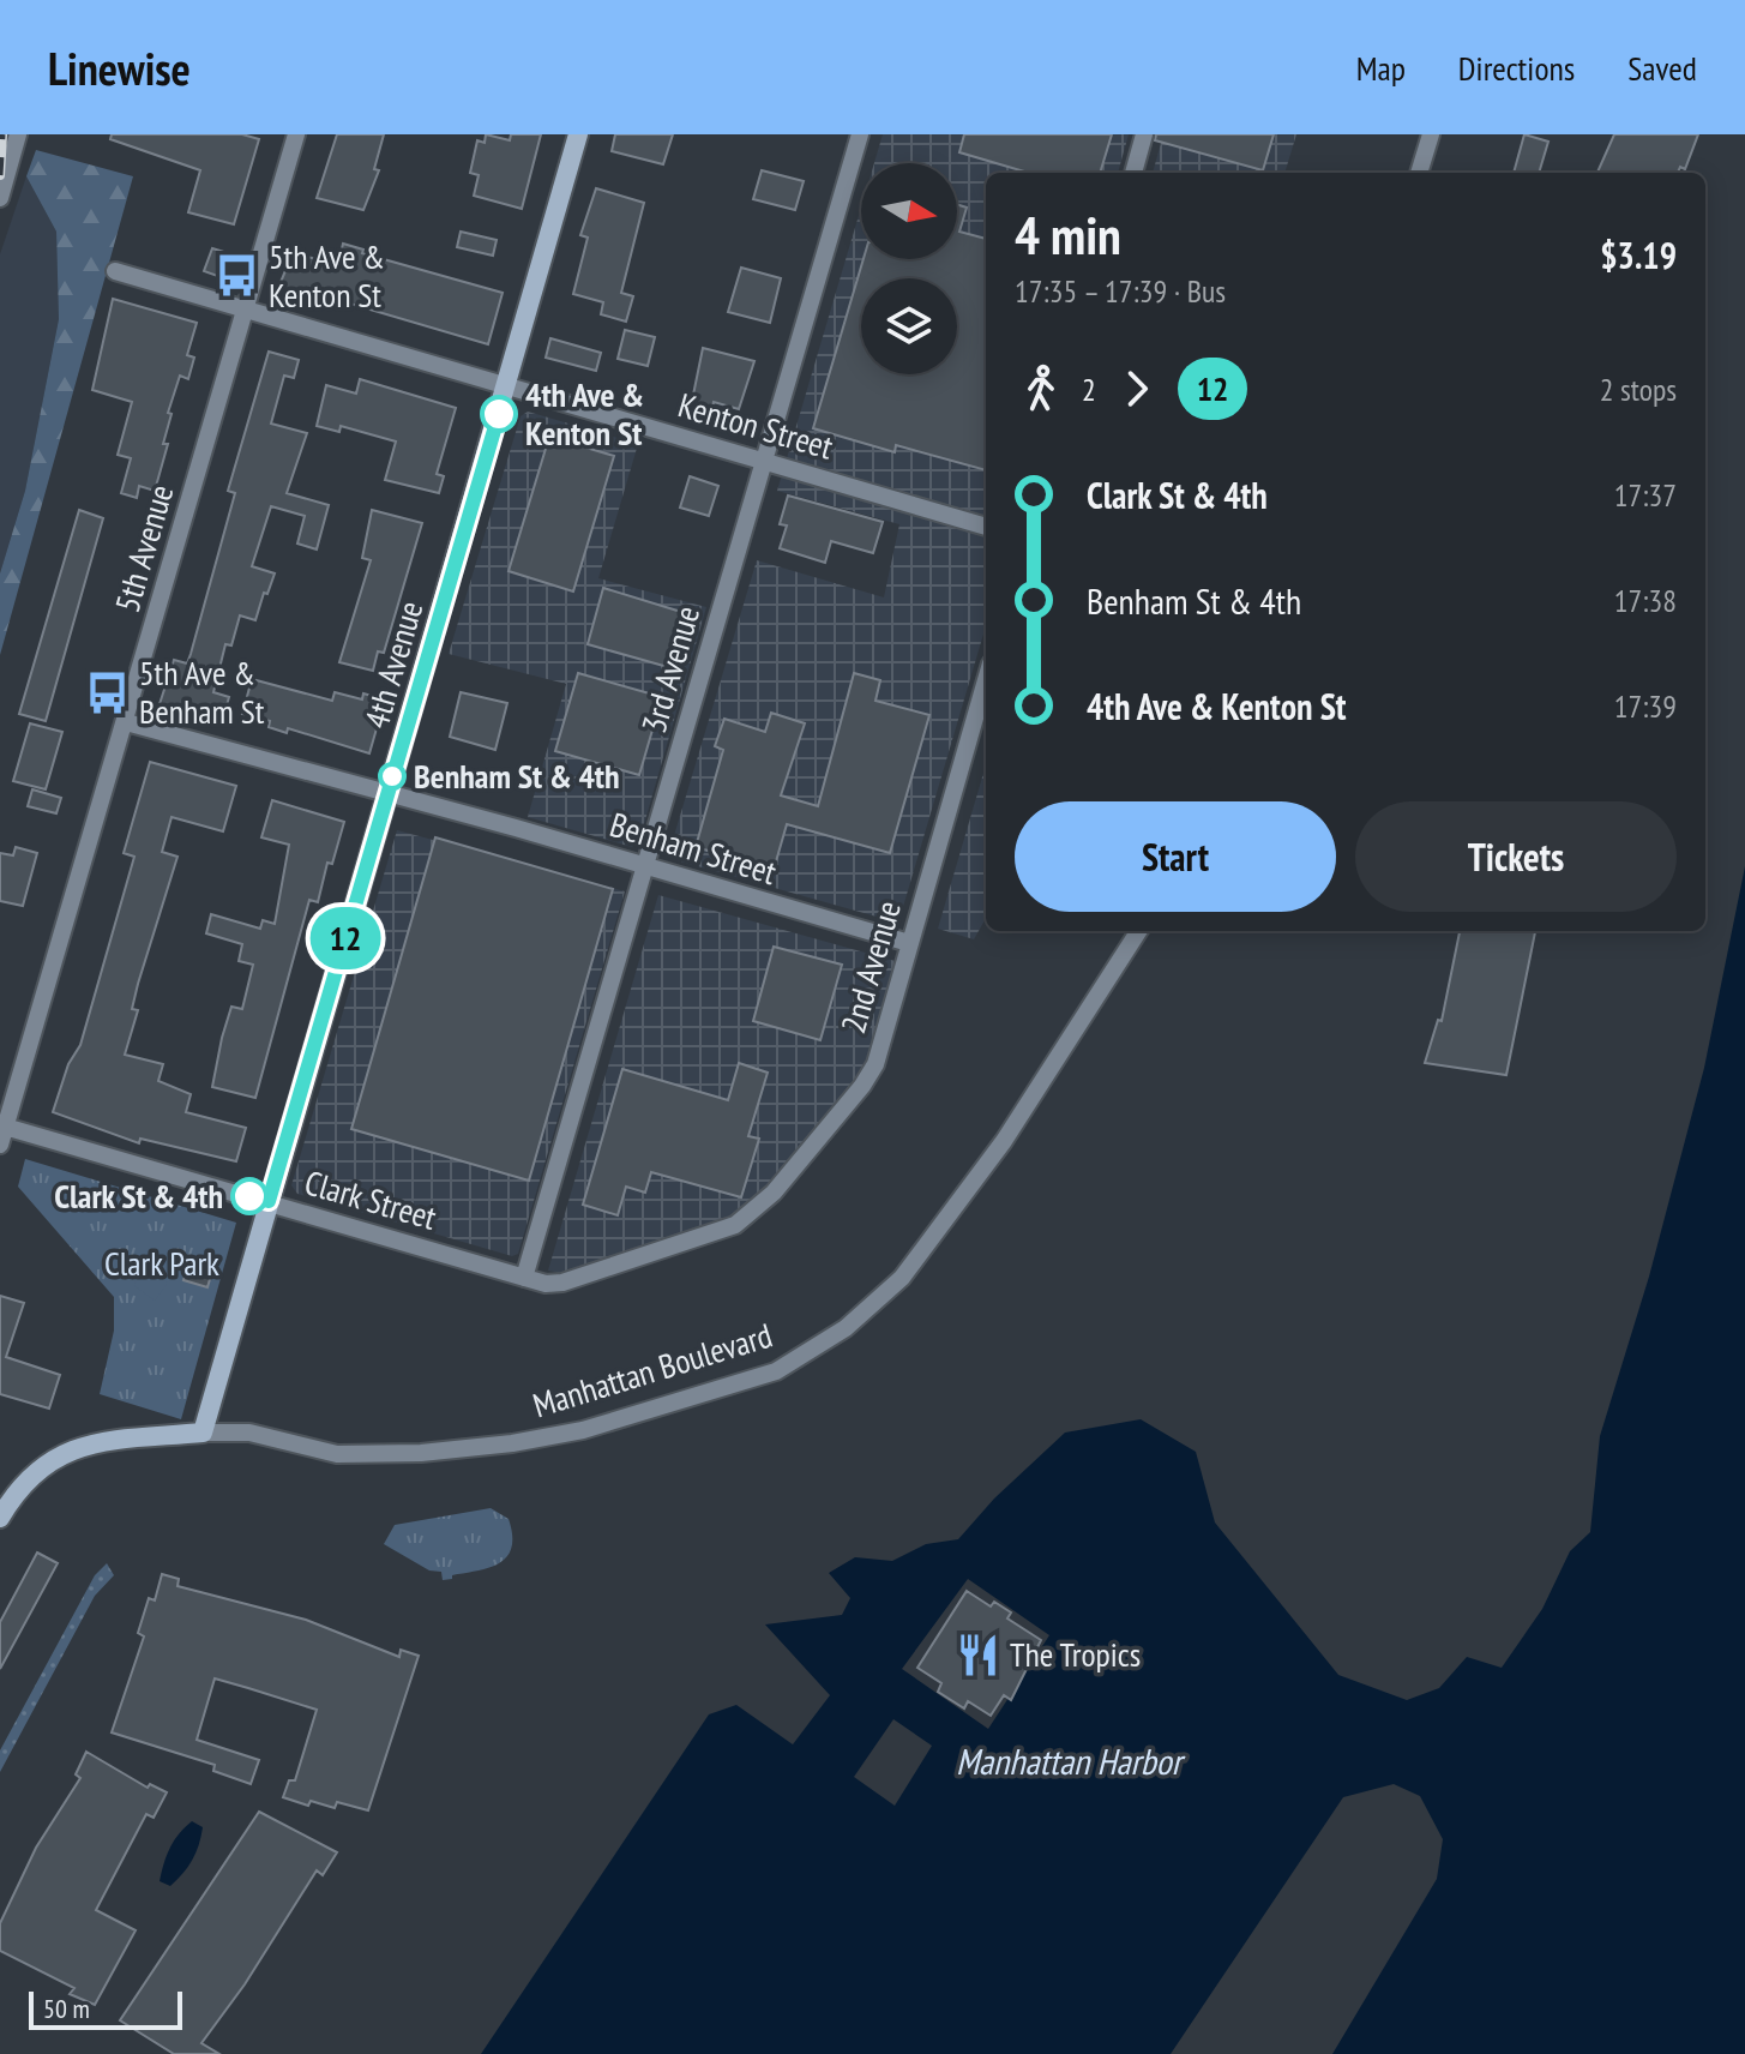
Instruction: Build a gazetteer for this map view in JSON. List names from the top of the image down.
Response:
{
  "streets": {
    "street": [
      "Kenton Street",
      "5th Avenue",
      "4th Avenue",
      "3rd Avenue",
      "Benham Street",
      "2nd Avenue",
      "Clark Street",
      "Manhattan Boulevard"
    ]
  },
  "crossings": [
    ["Kenton Street", "5th Avenue"],
    ["Kenton Street", "4th Avenue"],
    ["Kenton Street", "3rd Avenue"],
    ["5th Avenue", "Benham Street"],
    ["5th Avenue", "Clark Street"],
    ["4th Avenue", "Benham Street"],
    ["4th Avenue", "Clark Street"],
    ["4th Avenue", "Manhattan Boulevard"],
    ["3rd Avenue", "Benham Street"],
    ["3rd Avenue", "Clark Street"],
    ["Benham Street", "2nd Avenue"],
    ["2nd Avenue", "Clark Street"]
  ],
  "water": ["Manhattan Harbor"],
  "parks": ["Clark Park"],
  "places": {
    "bus stop": ["5th Ave & Kenton St", "5th Ave & Benham St"],
    "other": ["4th Ave & Kenton St", "Benham St & 4th", "Clark St & 4th"],
    "restaurant": ["The Tropics"]
  },
  "lines": ["bus line 12"],
  "scale_bar": "50 m",
  "north": "right",
  "page": {
    "header": "Linewise",
    "nav": ["Map", "Directions", "Saved"],
    "on_map": "12",
    "heading": ["4 min", "17:35 – 17:39 · Bus", "$3.19"],
    "legs": ["2", "12", "2 stops"],
    "list": [
      {
        "name": "Clark St & 4th",
        "value": "17:37"
      },
      {
        "name": "Benham St & 4th",
        "value": "17:38"
      },
      {
        "name": "4th Ave & Kenton St",
        "value": "17:39"
      }
    ],
    "buttons": ["Start", "Tickets"],
    "scale": "50 m"
  }
}
